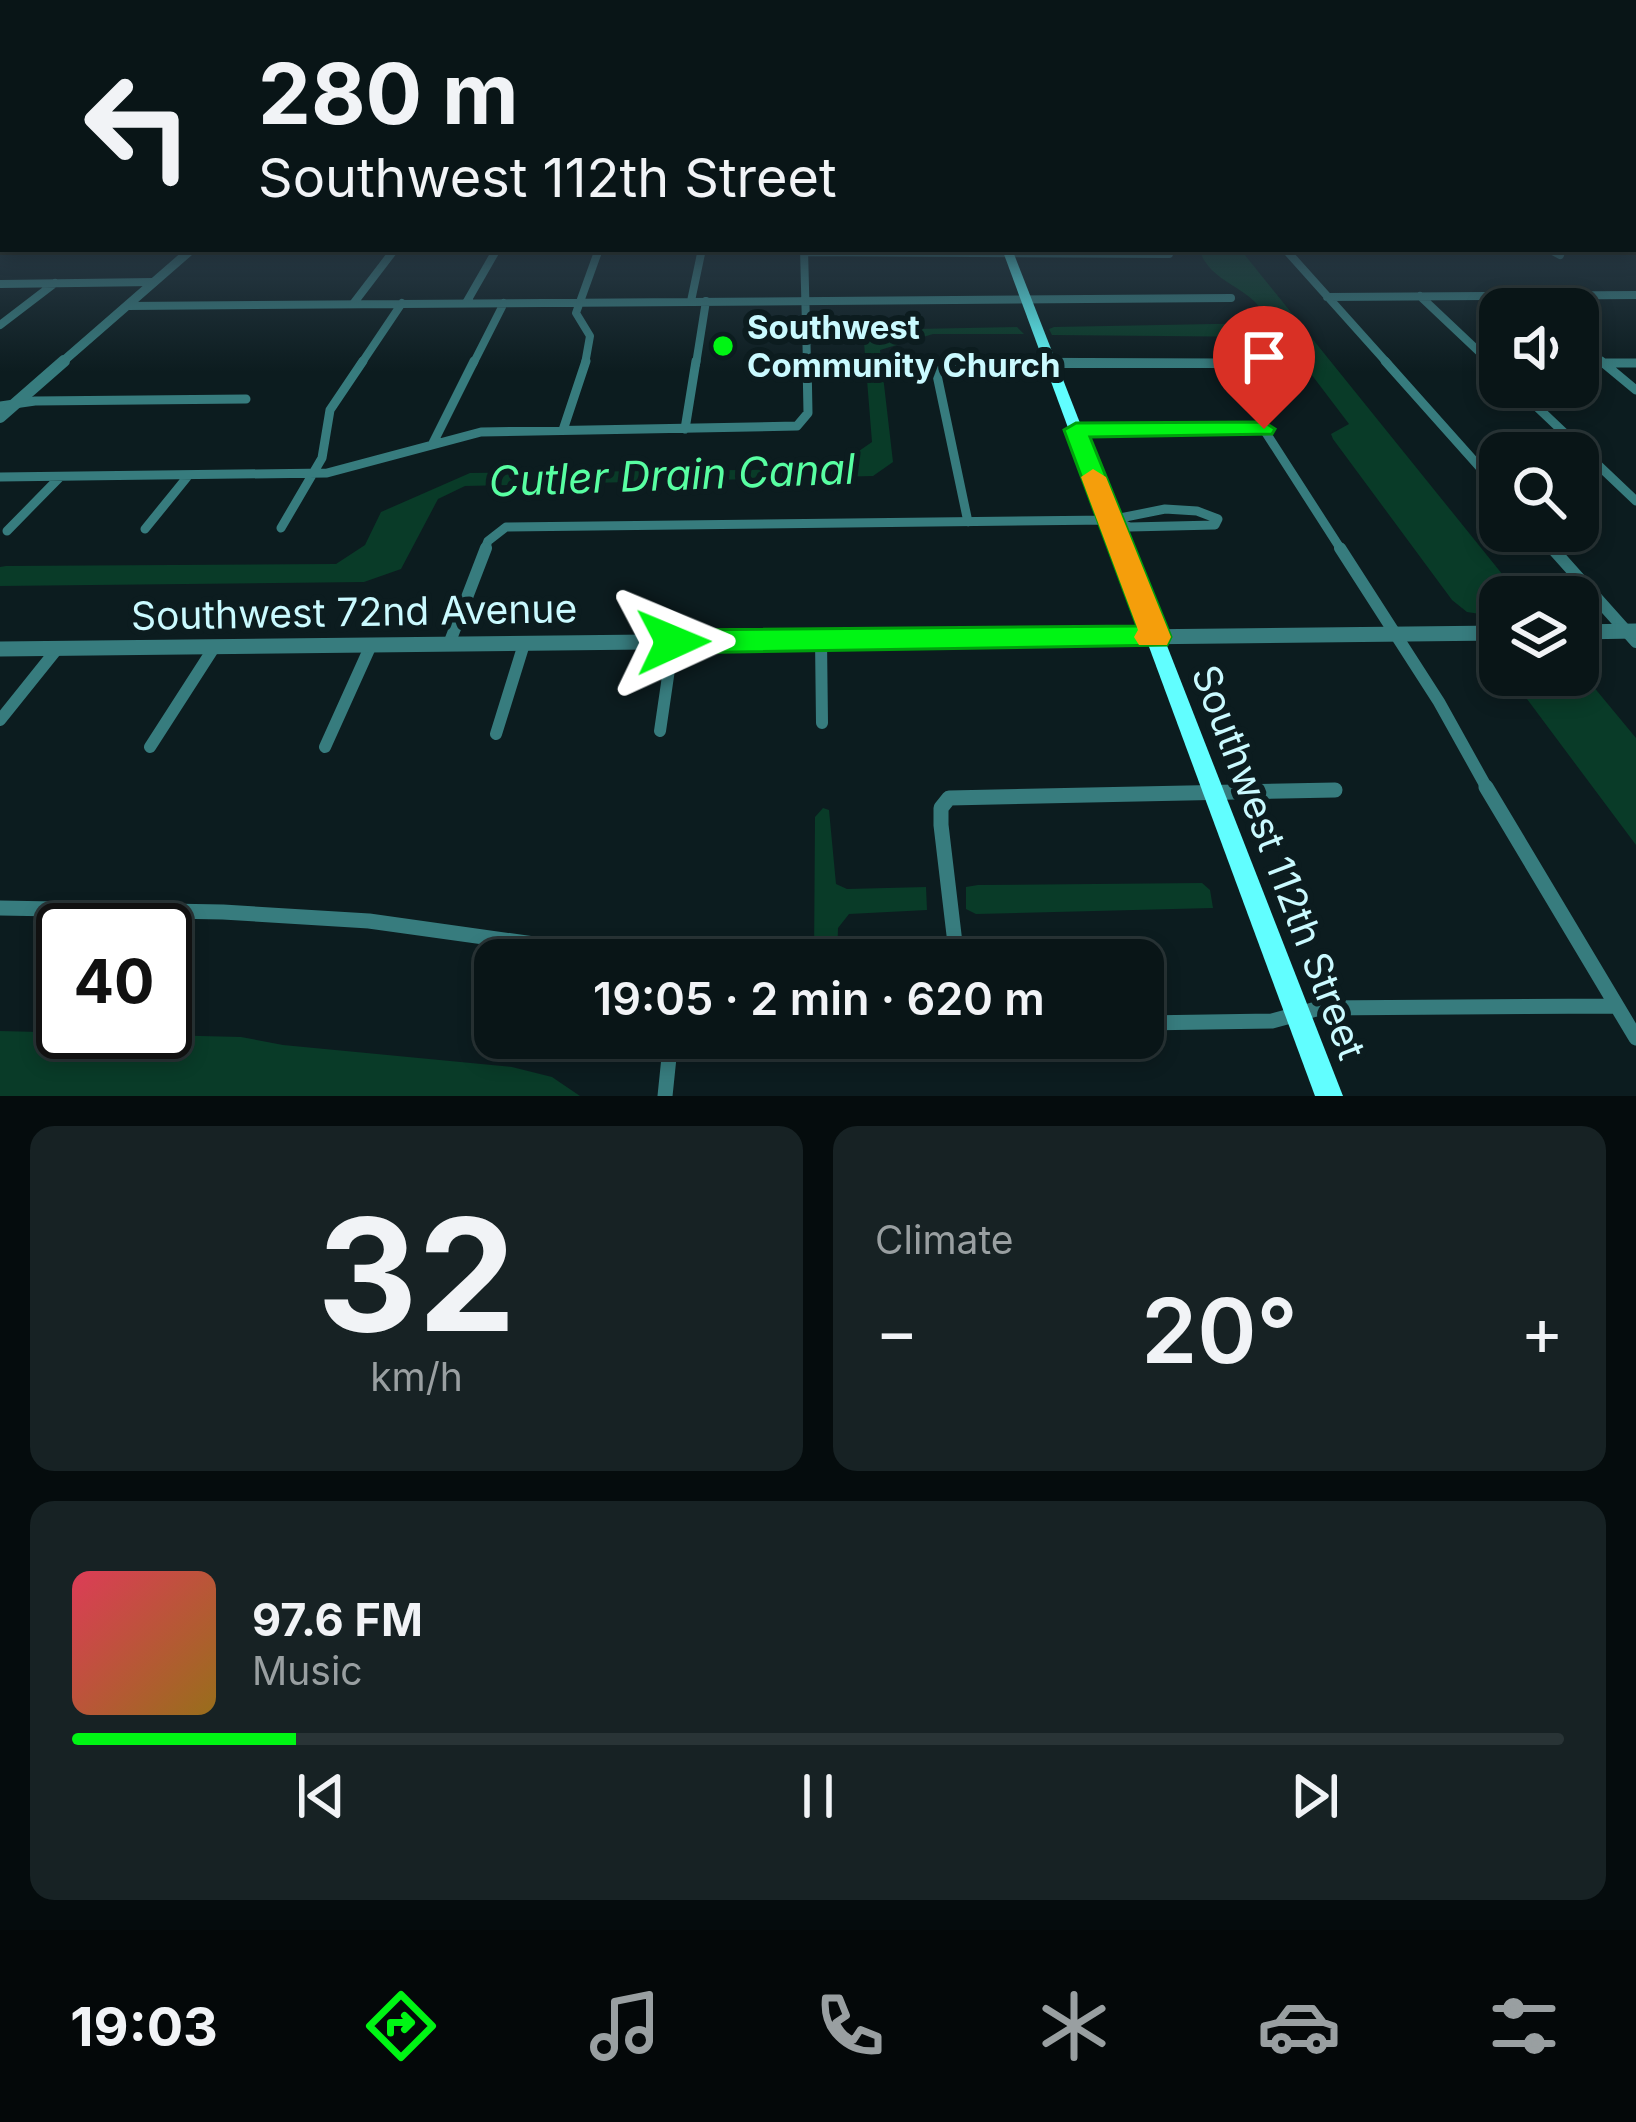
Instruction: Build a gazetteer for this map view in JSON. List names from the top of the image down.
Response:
{
  "streets": {
    "main road": ["Southwest 112th Street"],
    "street": ["Southwest 72nd Avenue"]
  },
  "crossings": [
    ["Southwest 72nd Avenue", "Southwest 112th Street"]
  ],
  "water": ["Cutler Drain Canal"],
  "places": ["Southwest Community Church"],
  "page": {
    "turn": ["280 m", "Southwest 112th Street"],
    "limit": "40",
    "trip": "19:05 · 2 min · 620 m",
    "tile": [
      ["32", "km/h"],
      "Climate"
    ],
    "heat": ["−", "20°", "+"],
    "song": ["97.6 FM", "Music"],
    "tabs": "19:03"
  }
}
